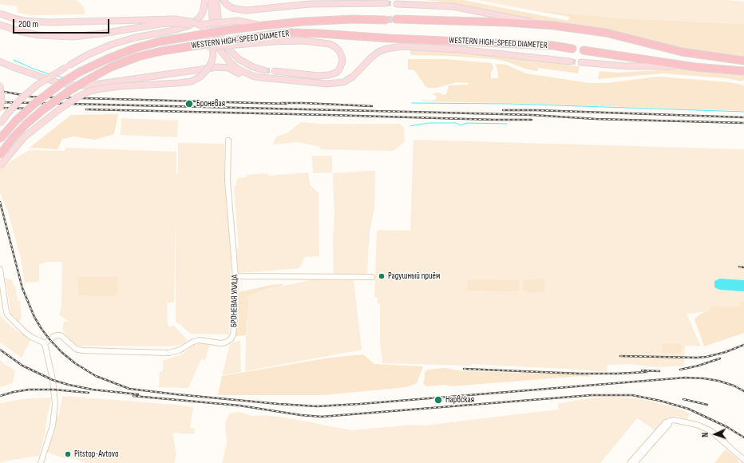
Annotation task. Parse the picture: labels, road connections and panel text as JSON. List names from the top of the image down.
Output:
{
  "streets": {
    "highway": ["WESTERN HIGH-SPEED DIAMETER"],
    "street": ["БРОНЕВАЯ УЛИЦА"]
  },
  "places": [
    "Броневая",
    "Радушный приём",
    "Нарвская",
    "Pitstop-Avtovo"
  ],
  "scale_bar": "200 m",
  "north": "left"
}
